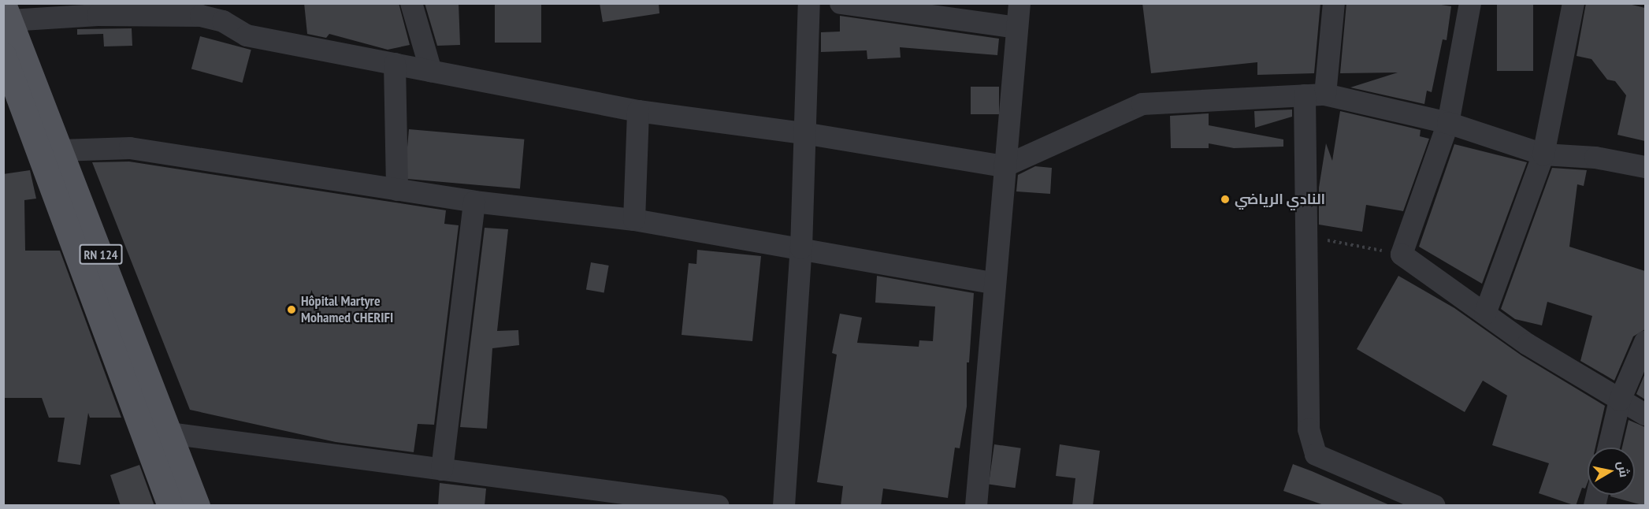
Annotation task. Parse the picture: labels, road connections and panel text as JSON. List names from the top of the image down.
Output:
{
  "streets": {
    "main road": ["RN 124"]
  },
  "places": ["النادي الرياضي", "Hôpital Martyre Mohamed CHERIFI"],
  "north": "right"
}
